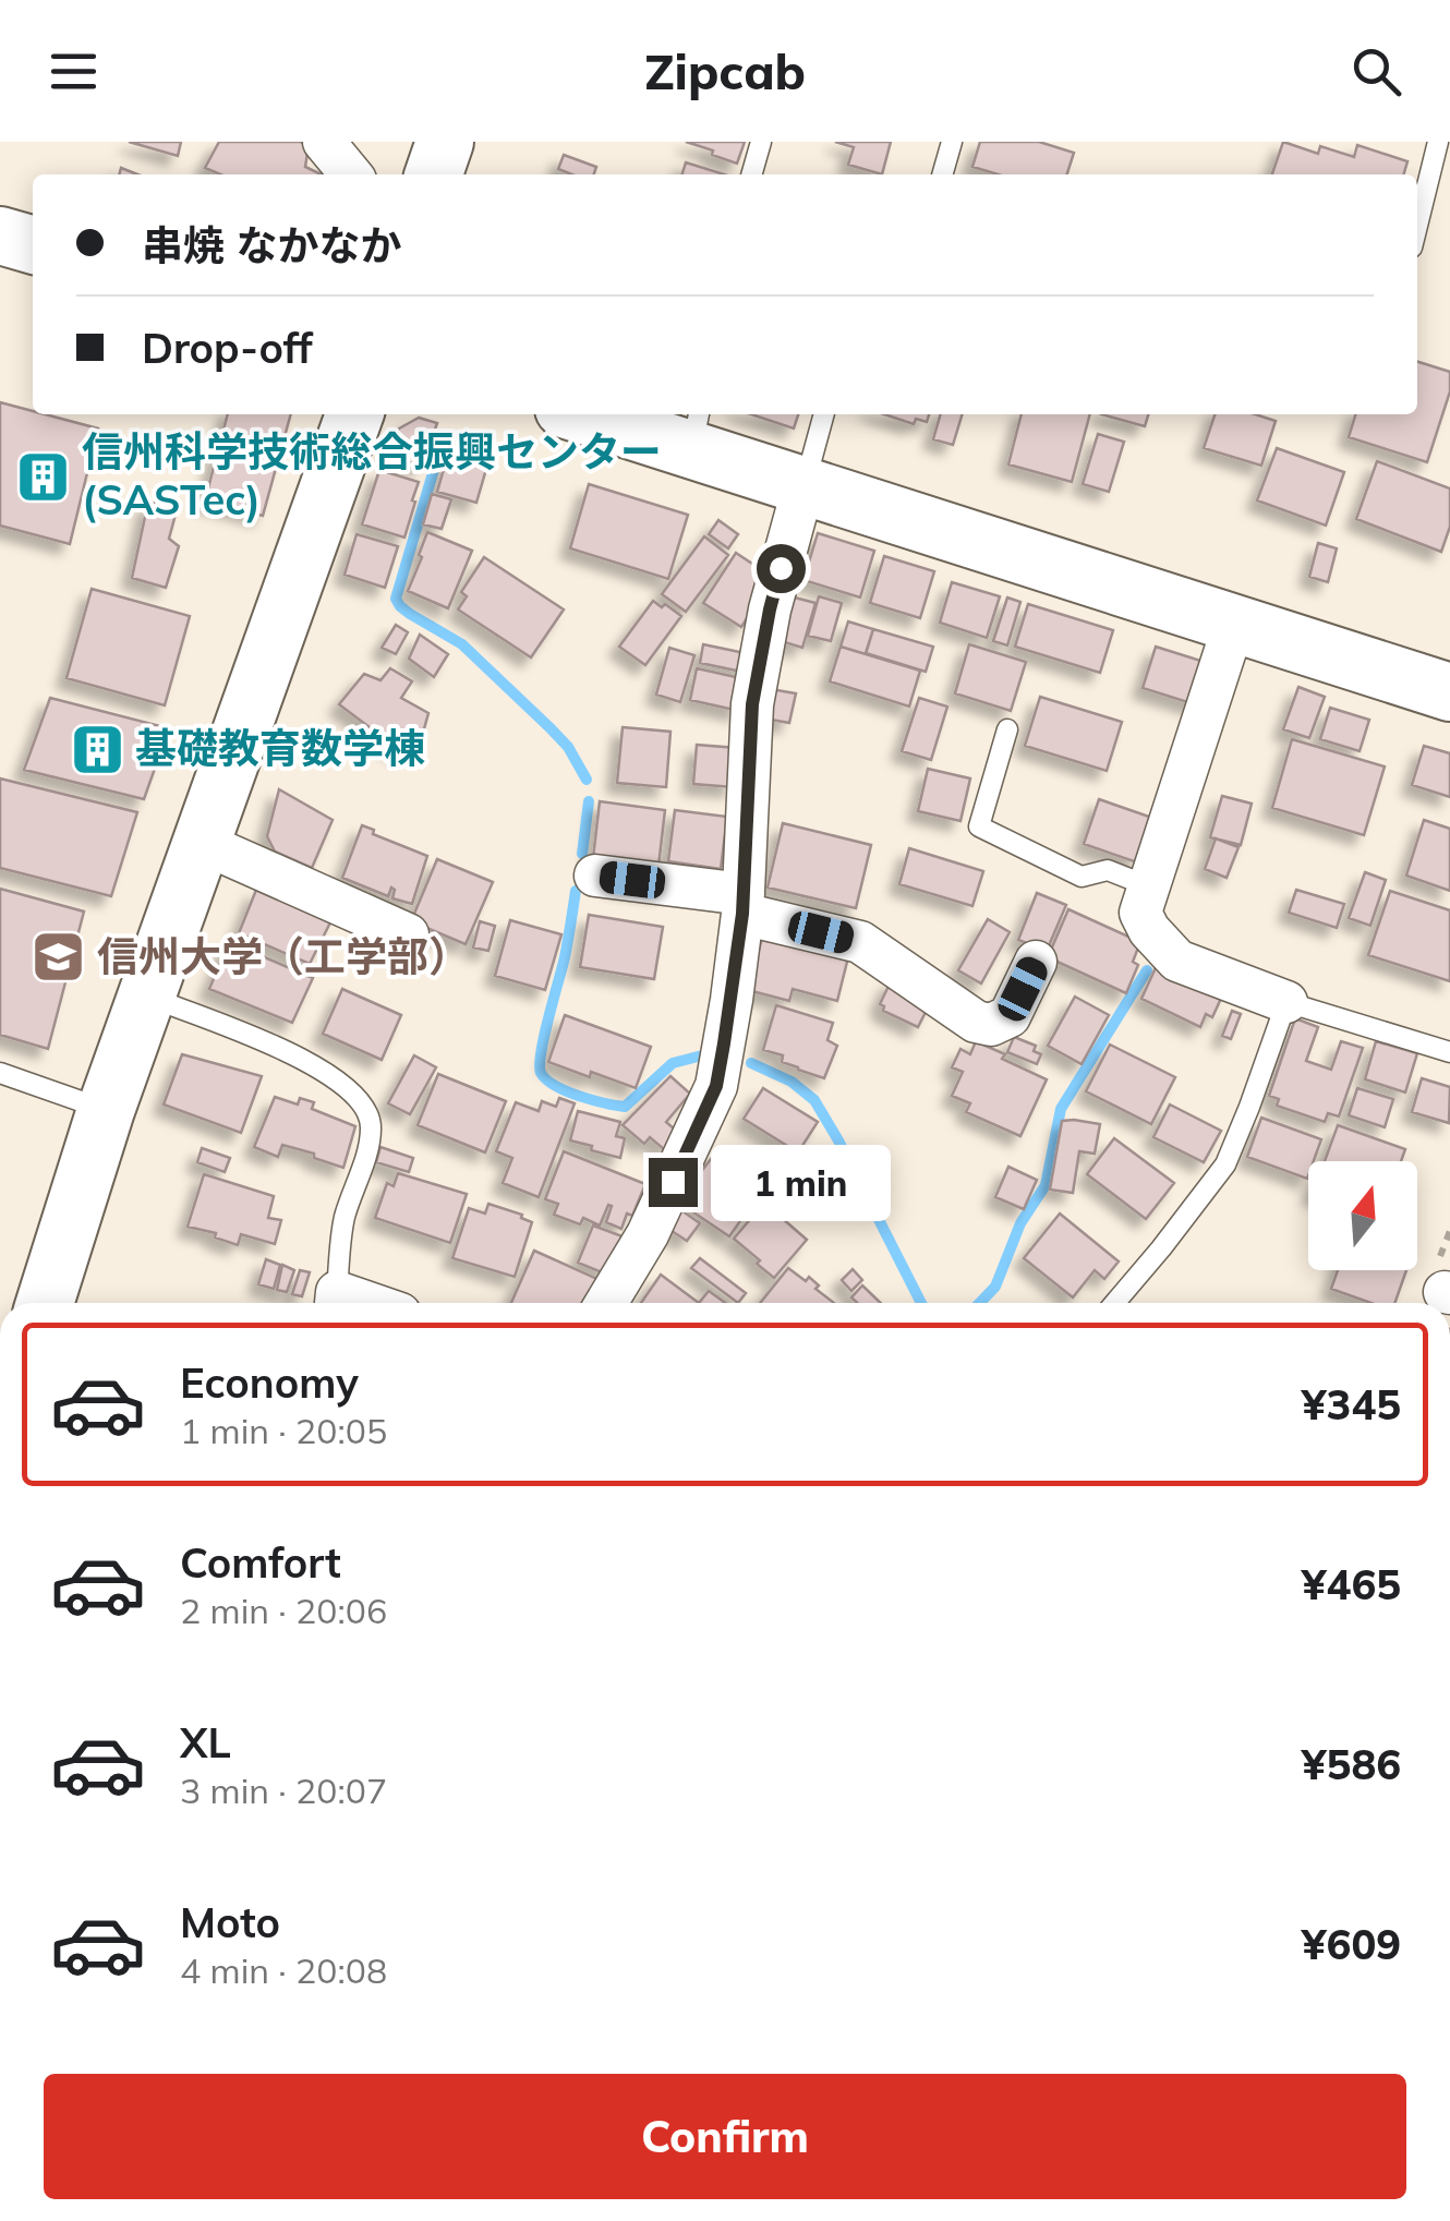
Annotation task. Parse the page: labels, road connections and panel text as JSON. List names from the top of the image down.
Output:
{
  "places": {
    "building": ["信州科学技術総合振興センター (SASTec)", "基礎教育数学棟"],
    "school or university": ["信州大学（工学部）"]
  },
  "north": "top",
  "page": {
    "header": "Zipcab",
    "banner": ["串焼 なかなか", "Drop-off"],
    "bubble": "1 min",
    "list": [
      {
        "name": "Economy",
        "note": "1 min · 20:05",
        "value": "¥345"
      },
      {
        "name": "Comfort",
        "note": "2 min · 20:06",
        "value": "¥465"
      },
      {
        "name": "XL",
        "note": "3 min · 20:07",
        "value": "¥586"
      },
      {
        "name": "Moto",
        "note": "4 min · 20:08",
        "value": "¥609"
      }
    ],
    "buttons": "Confirm"
  }
}
